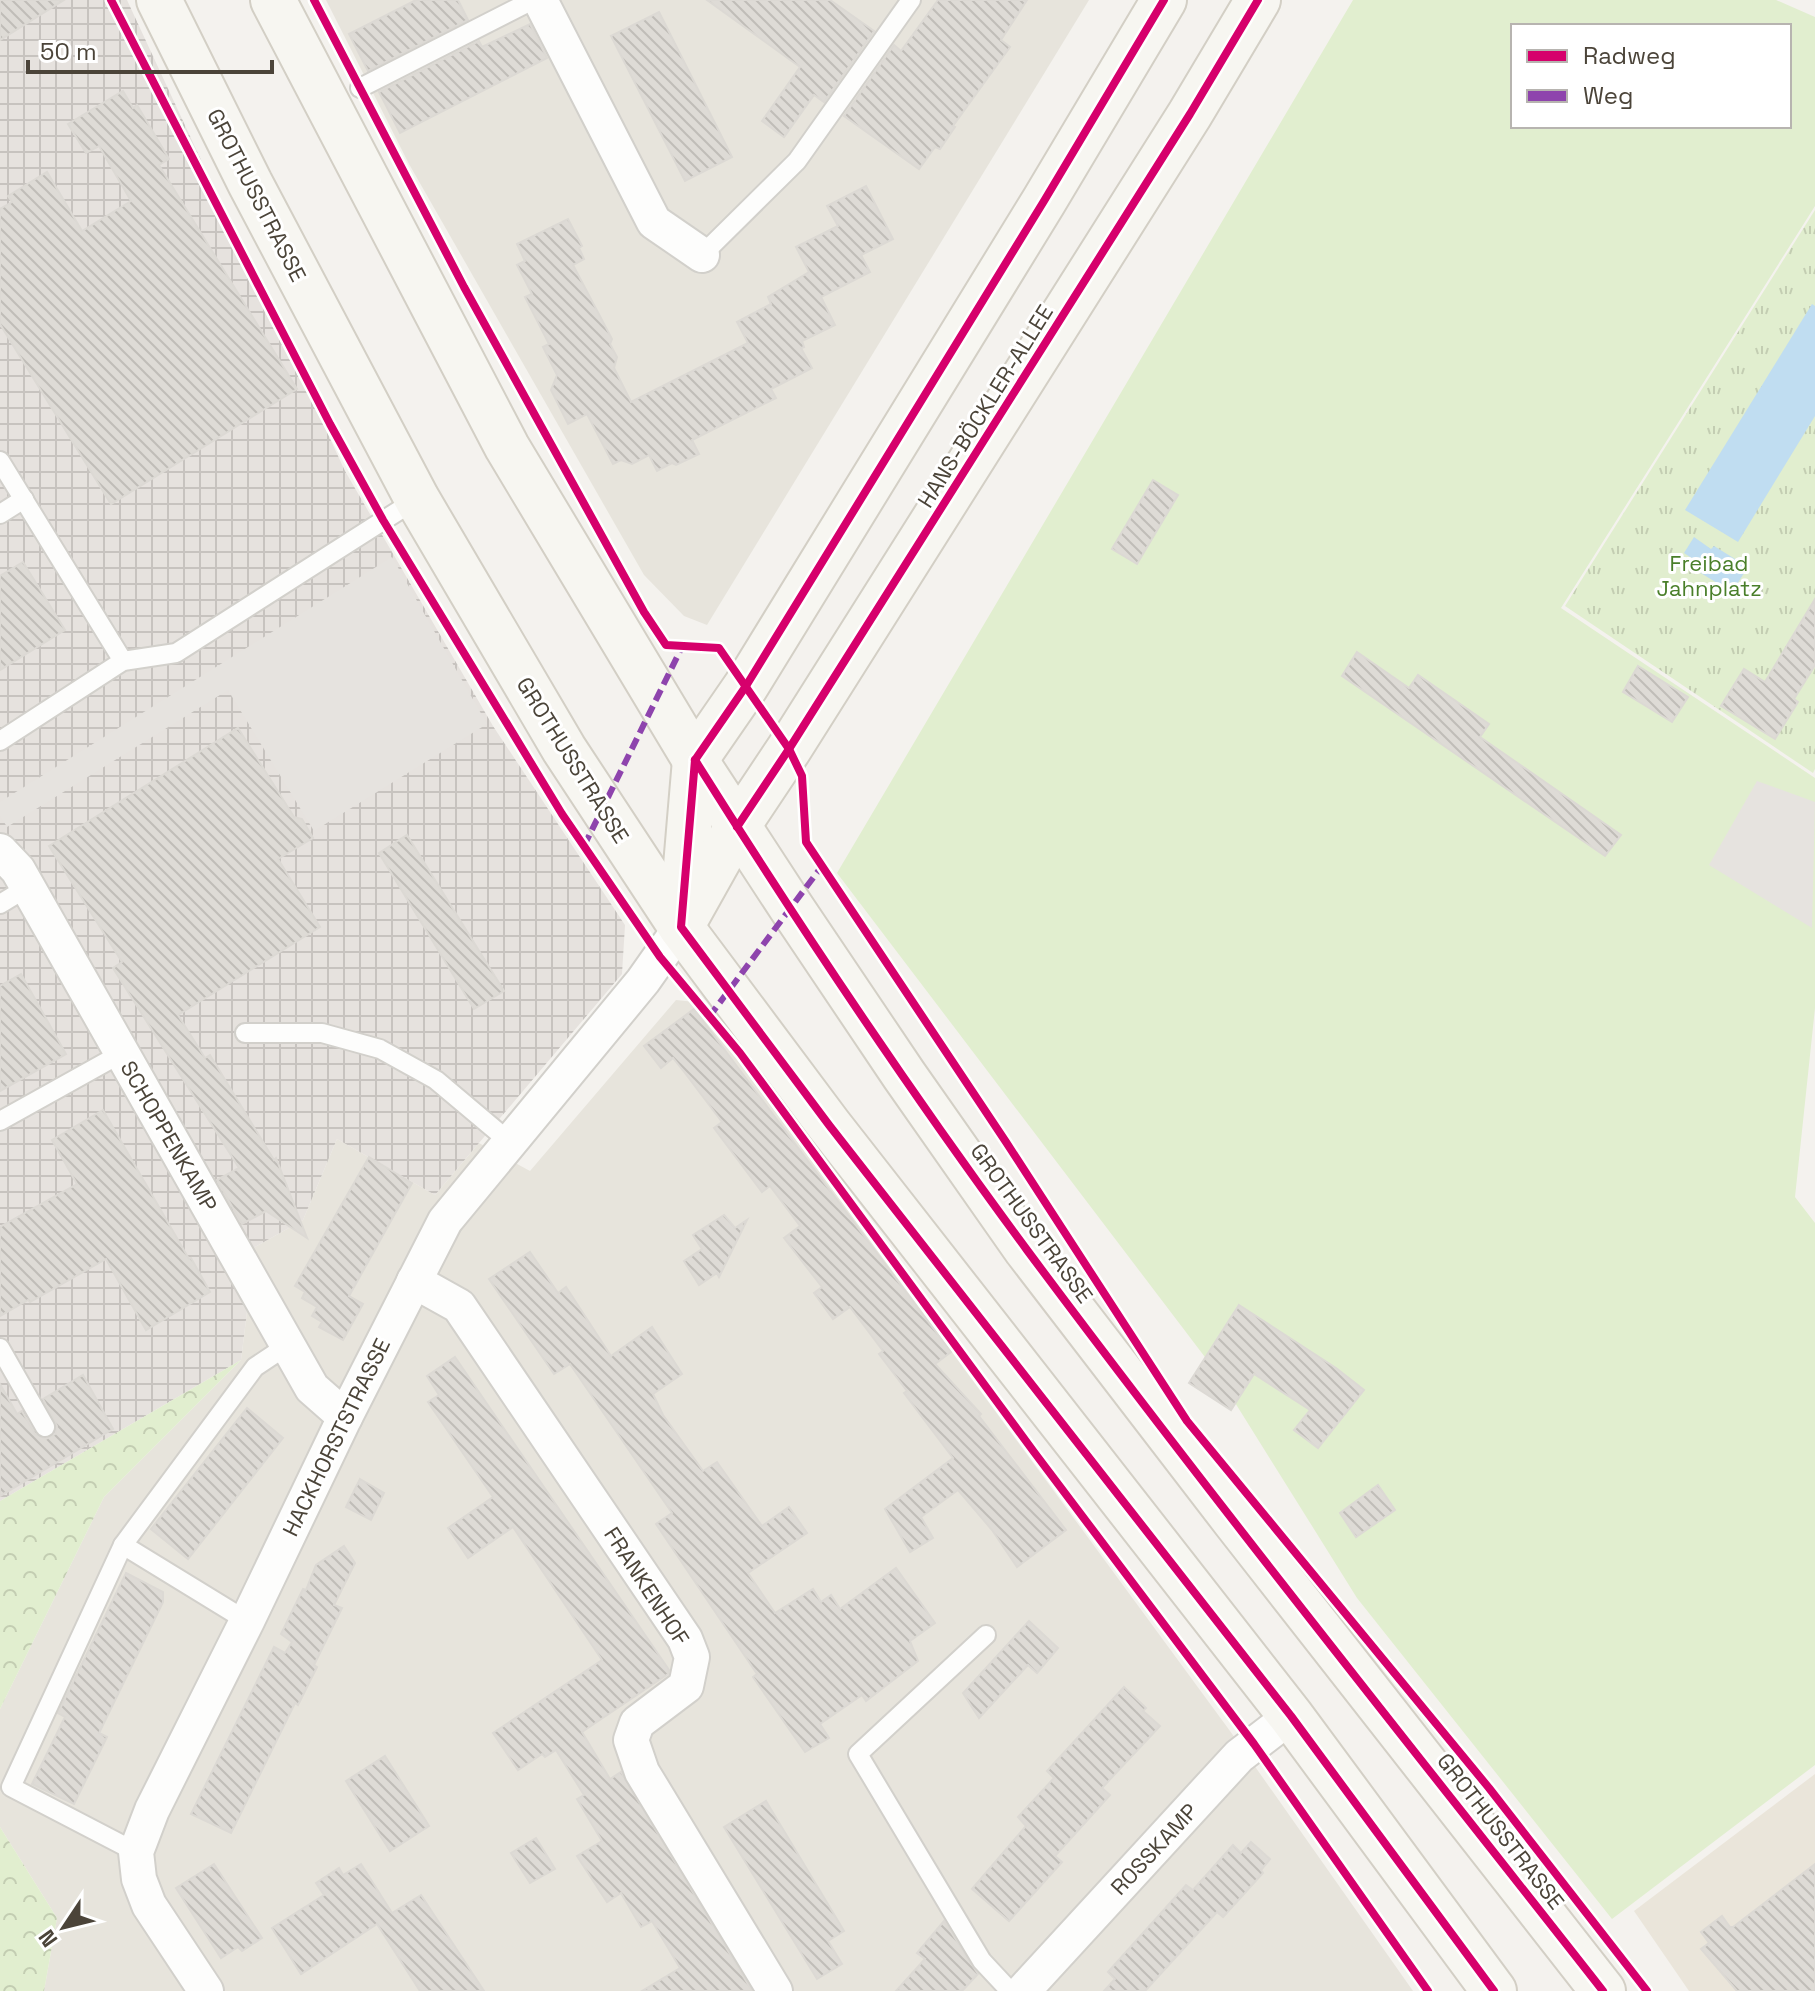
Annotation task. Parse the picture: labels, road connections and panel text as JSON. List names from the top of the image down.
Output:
{
  "streets": {
    "main road": ["GROTHUSSTRASSE", "HANS-BÖCKLER-ALLEE", "HACKHORSTSTRASSE"],
    "street": ["SCHOPPENKAMP", "FRANKENHOF", "ROSSKAMP"]
  },
  "crossings": [
    ["GROTHUSSTRASSE", "HANS-BÖCKLER-ALLEE"],
    ["GROTHUSSTRASSE", "HACKHORSTSTRASSE"],
    ["GROTHUSSTRASSE", "ROSSKAMP"],
    ["HANS-BÖCKLER-ALLEE", "HACKHORSTSTRASSE"],
    ["SCHOPPENKAMP", "HACKHORSTSTRASSE"],
    ["HACKHORSTSTRASSE", "FRANKENHOF"]
  ],
  "parks": ["Freibad Jahnplatz"],
  "legend": ["Radweg", "Weg"],
  "scale_bar": "50 m",
  "north": "bottom left"
}
